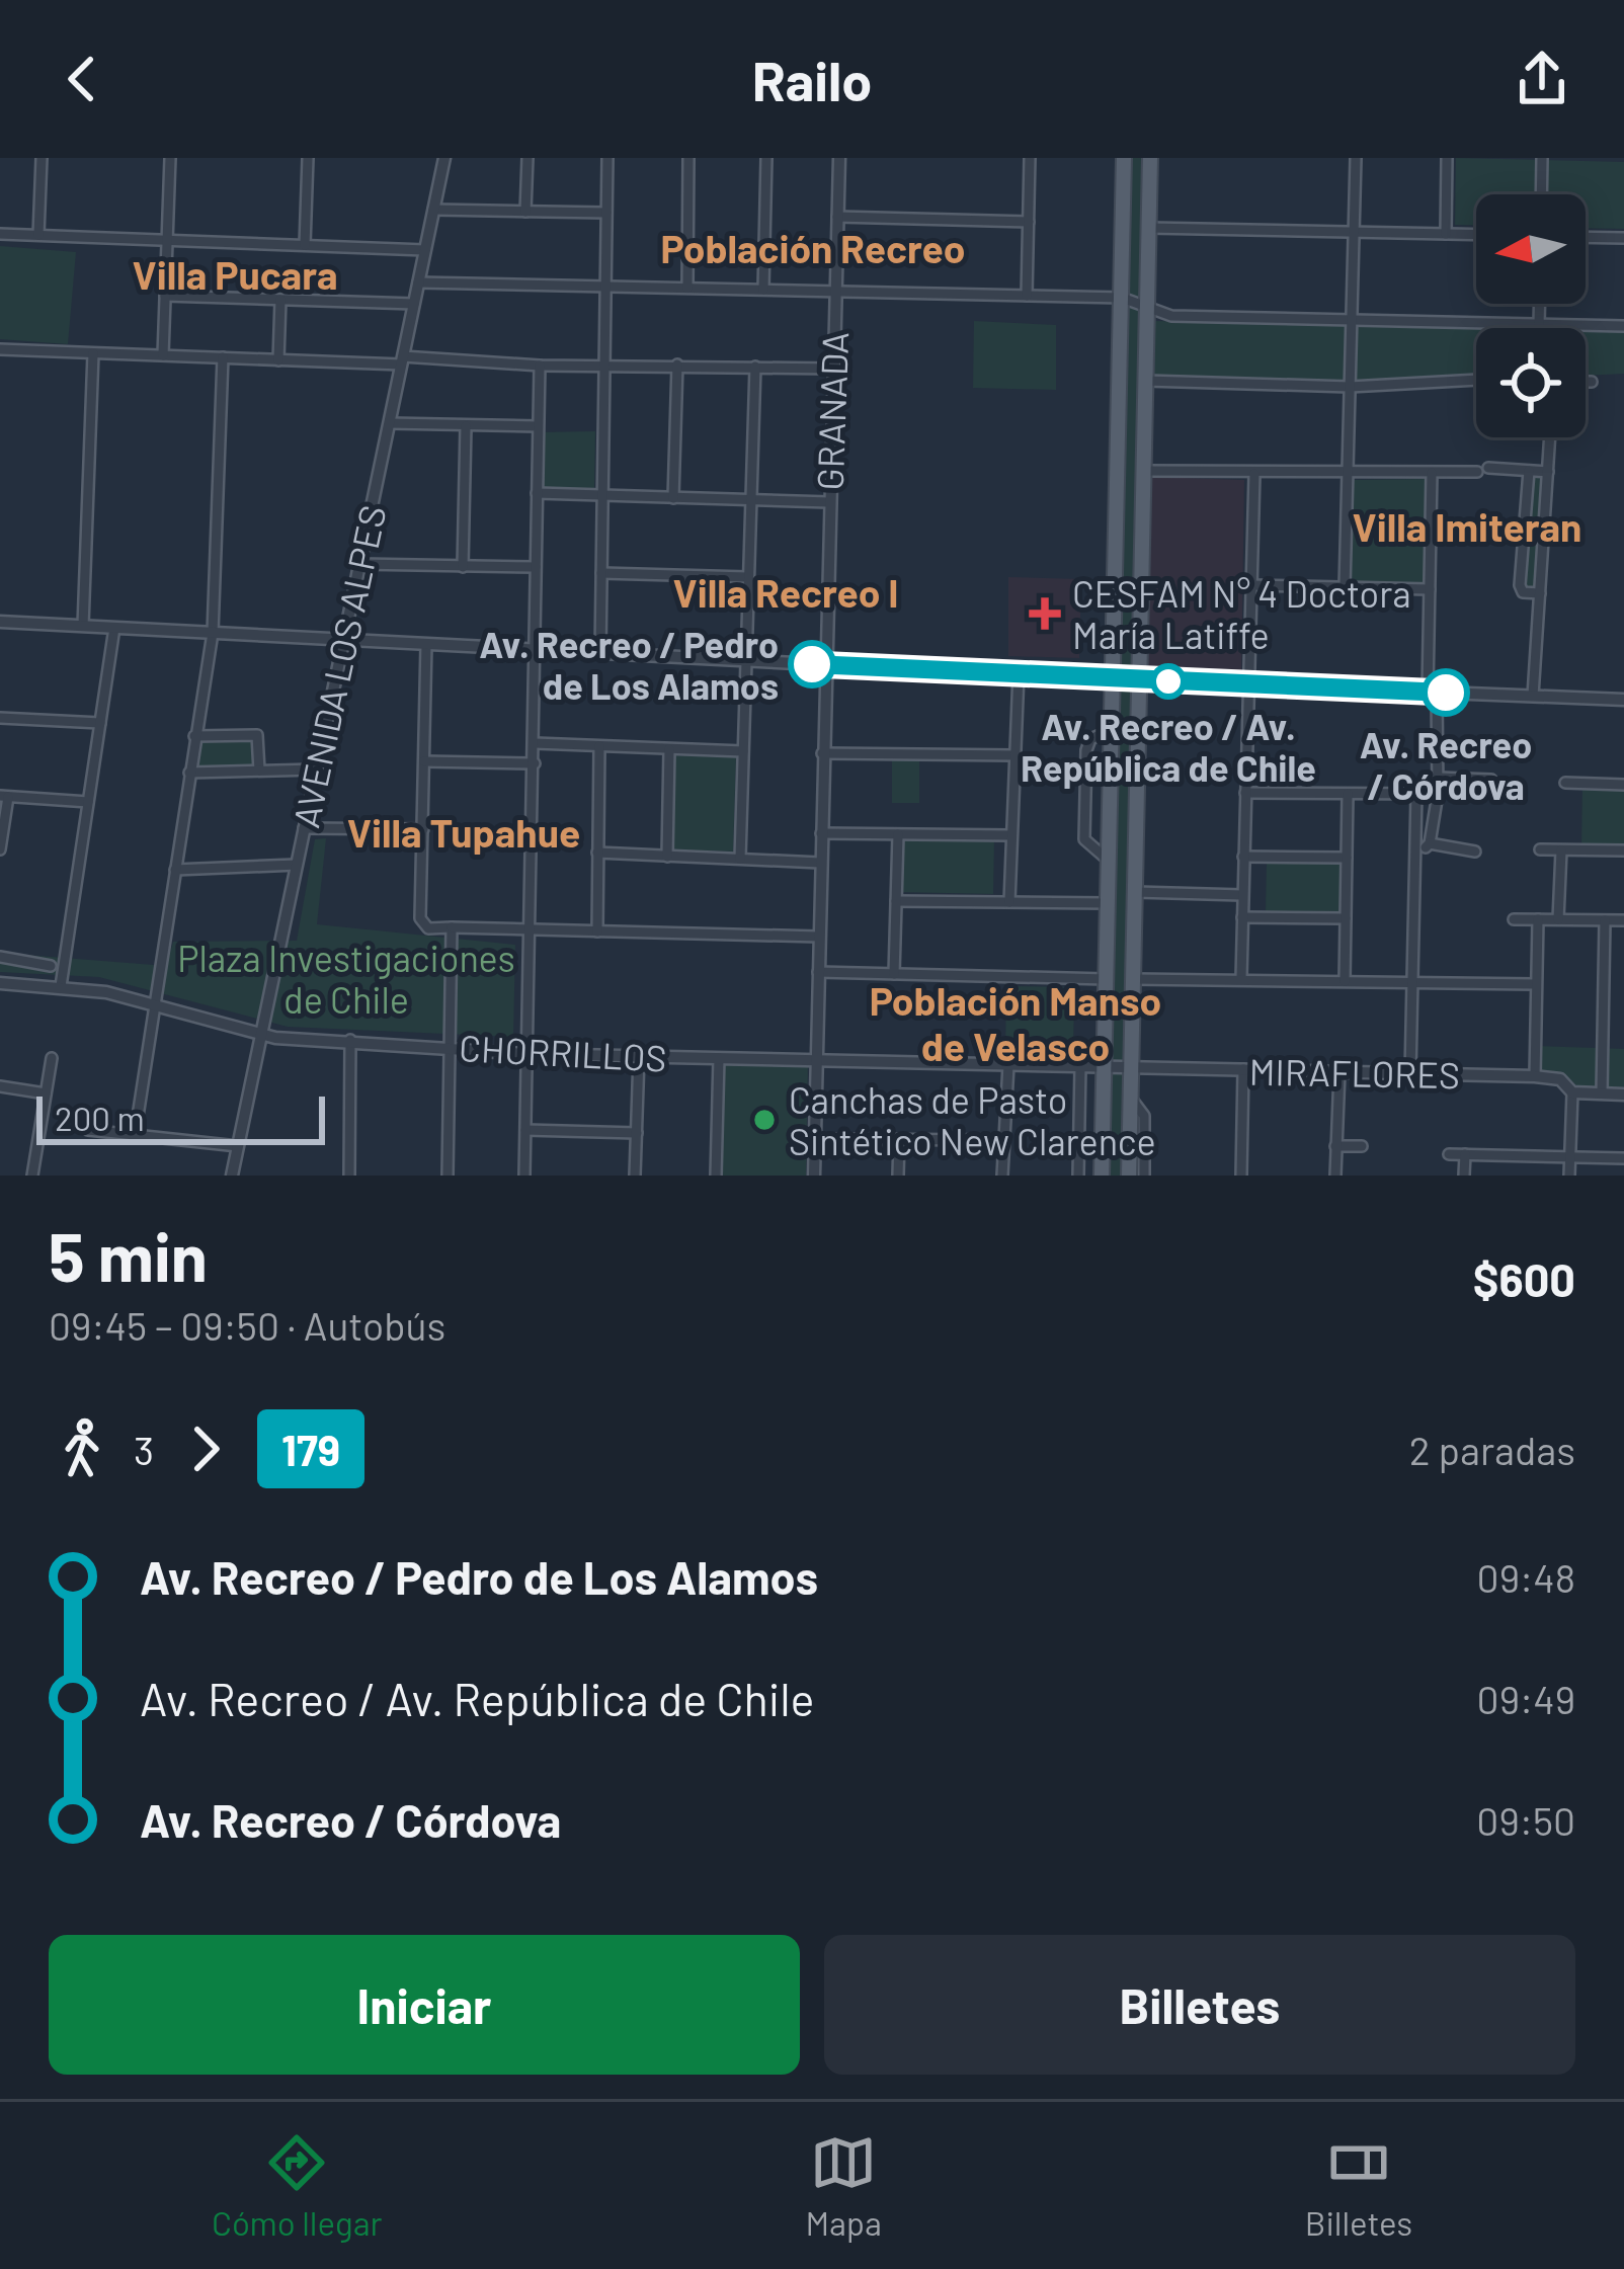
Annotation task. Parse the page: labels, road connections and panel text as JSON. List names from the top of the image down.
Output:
{
  "streets": {
    "street": [
      "GRANADA",
      "AVENIDA LOS ALPES",
      "CHORRILLOS",
      "MIRAFLORES"
    ]
  },
  "crossings": [
    ["GRANADA", "CHORRILLOS"],
    ["AVENIDA LOS ALPES", "CHORRILLOS"],
    ["CHORRILLOS", "MIRAFLORES"]
  ],
  "districts": [
    "Población Recreo",
    "Villa Pucara",
    "Villa Imiteran",
    "Villa Recreo I",
    "Villa Tupahue",
    "Población Manso de Velasco"
  ],
  "parks": ["Plaza Investigaciones de Chile"],
  "places": {
    "health": ["CESFAM N° 4 Doctora María Latiffe"],
    "other": [
      "Av. Recreo / Pedro de Los Alamos",
      "Av. Recreo / Av. República de Chile",
      "Av. Recreo / Córdova",
      "Canchas de Pasto Sintético New Clarence"
    ]
  },
  "lines": ["bus line 179"],
  "scale_bar": "200 m",
  "north": "left",
  "page": {
    "header": "Railo",
    "scale": "200 m",
    "heading": ["5 min", "09:45 – 09:50 · Autobús", "$600"],
    "legs": ["3", "179", "2 paradas"],
    "list": [
      {
        "name": "Av. Recreo / Pedro de Los Alamos",
        "value": "09:48"
      },
      {
        "name": "Av. Recreo / Av. República de Chile",
        "value": "09:49"
      },
      {
        "name": "Av. Recreo / Córdova",
        "value": "09:50"
      }
    ],
    "buttons": ["Iniciar", "Billetes"],
    "tabs": ["Cómo llegar", "Mapa", "Billetes"]
  }
}
